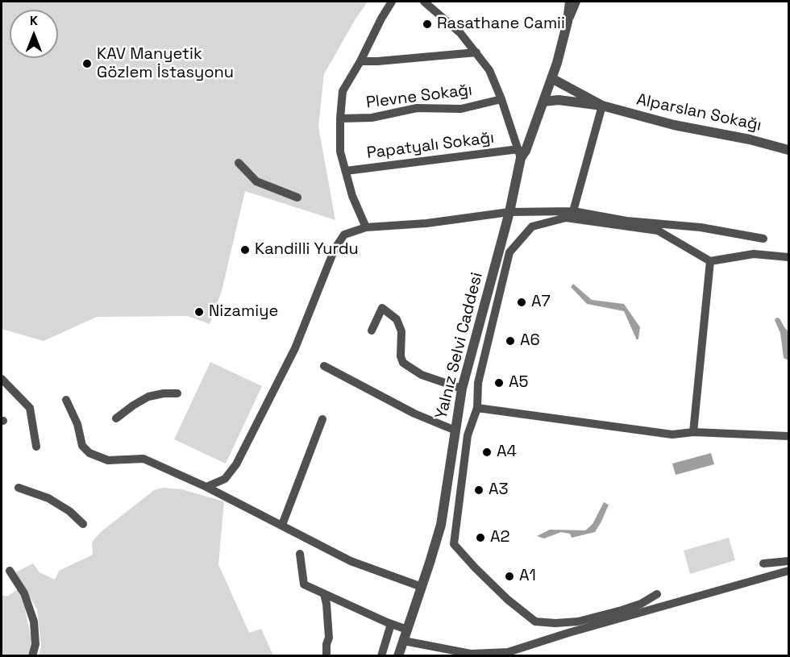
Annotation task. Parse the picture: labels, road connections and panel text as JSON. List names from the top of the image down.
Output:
{
  "streets": {
    "street": [
      "Plevne Sokağı",
      "Alparslan Sokağı",
      "Papatyalı Sokağı",
      "Yalnız Selvi Caddesi"
    ]
  },
  "crossings": [
    ["Alparslan Sokağı", "Yalnız Selvi Caddesi"],
    ["Papatyalı Sokağı", "Yalnız Selvi Caddesi"]
  ],
  "places": [
    "Rasathane Camii",
    "KAV Manyetik Gözlem İstasyonu",
    "Kandilli Yurdu",
    "A7",
    "Nizamiye",
    "A6",
    "A5",
    "A4",
    "A3",
    "A2",
    "A1"
  ],
  "north": "top"
}
